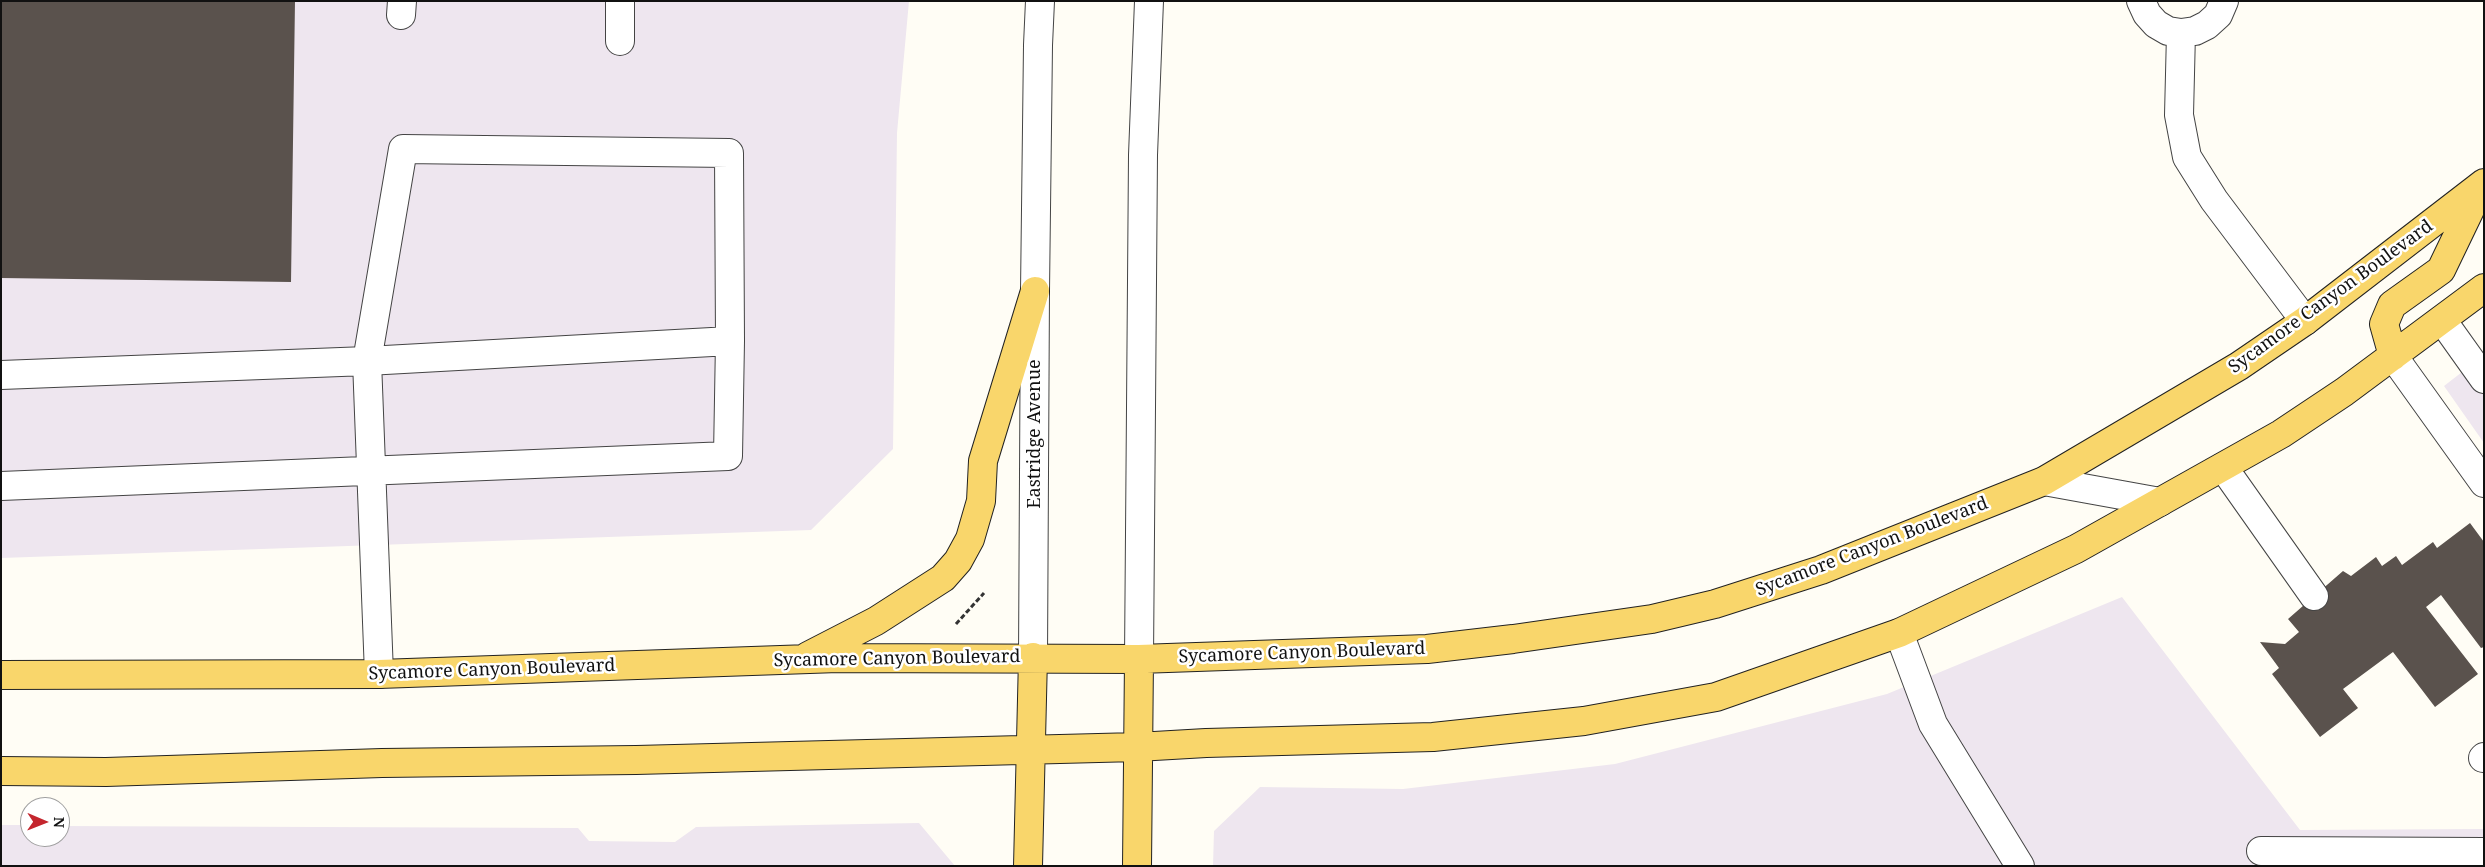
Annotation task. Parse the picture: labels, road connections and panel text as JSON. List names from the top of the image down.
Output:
{
  "streets": {
    "main road": ["Sycamore Canyon Boulevard", "Eastridge Avenue"]
  },
  "crossings": [
    ["Sycamore Canyon Boulevard", "Eastridge Avenue"]
  ],
  "north": "right"
}
